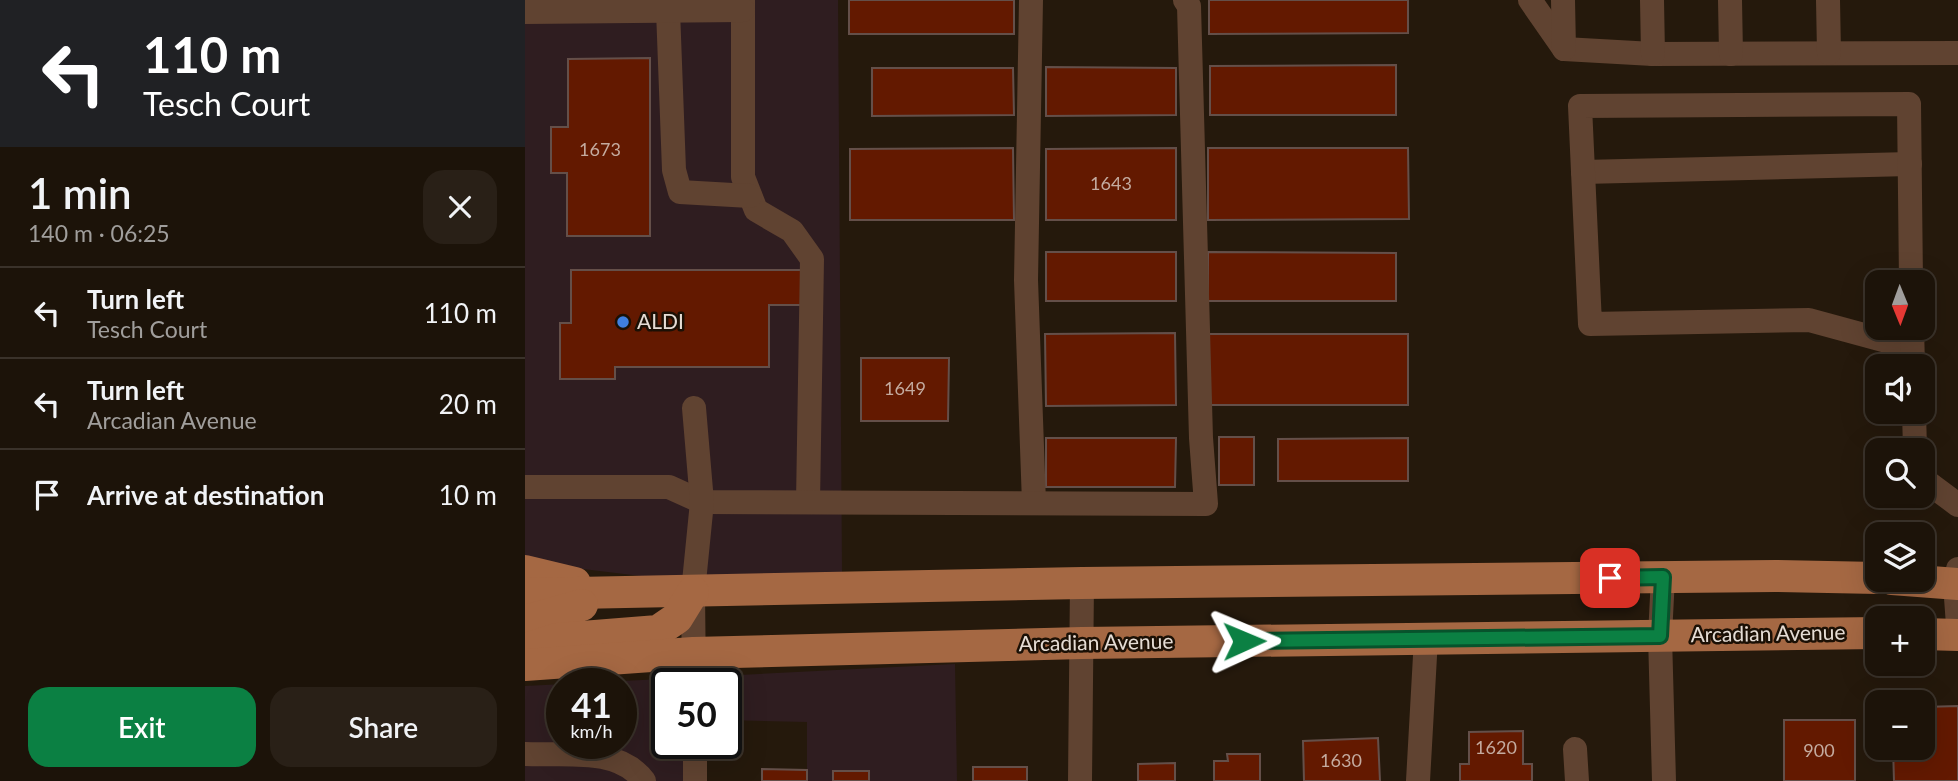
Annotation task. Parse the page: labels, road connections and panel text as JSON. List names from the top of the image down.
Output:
{
  "streets": {
    "main road": ["Arcadian Avenue"]
  },
  "places": ["ALDI"],
  "house_numbers": [
    "1673",
    "1643",
    "1649",
    "1620",
    "900",
    "1630"
  ],
  "north": "bottom",
  "page": {
    "turn": ["110 m", "Tesch Court"],
    "heading": ["1 min", "140 m · 06:25"],
    "list": [
      {
        "name": "Turn left",
        "note": "Tesch Court",
        "value": "110 m"
      },
      {
        "name": "Turn left",
        "note": "Arcadian Avenue",
        "value": "20 m"
      },
      {
        "name": "Arrive at destination",
        "value": "10 m"
      }
    ],
    "map_buttons": ["+", "−"],
    "speed": "41 km/h",
    "limit": "50",
    "buttons": ["Exit", "Share"]
  }
}
